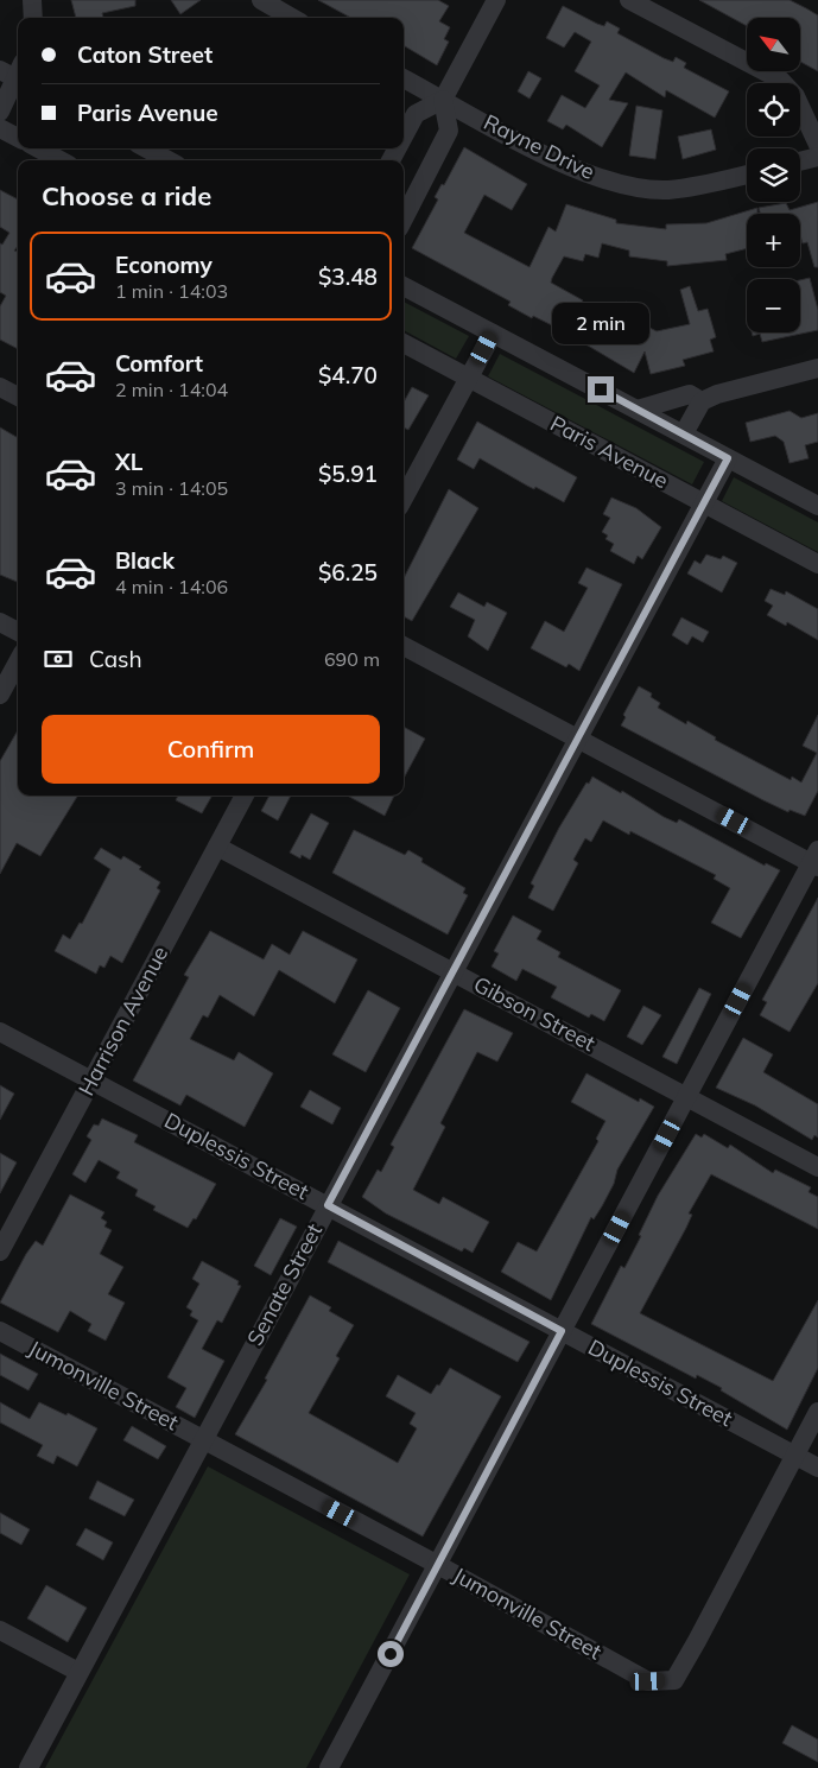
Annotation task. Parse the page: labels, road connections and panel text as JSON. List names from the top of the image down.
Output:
{
  "streets": {
    "street": [
      "Rayne Drive",
      "Paris Avenue",
      "Gibson Street",
      "Harrison Avenue",
      "Duplessis Street",
      "Senate Street",
      "Jumonville Street"
    ]
  },
  "crossings": [
    ["Paris Avenue", "Senate Street"],
    ["Gibson Street", "Harrison Avenue"],
    ["Gibson Street", "Senate Street"],
    ["Harrison Avenue", "Duplessis Street"],
    ["Duplessis Street", "Senate Street"],
    ["Duplessis Street", "Jumonville Street"],
    ["Senate Street", "Jumonville Street"]
  ],
  "north": "top left",
  "page": {
    "map_buttons": ["+", "−"],
    "banner": ["Caton Street", "Paris Avenue"],
    "heading": "Choose a ride",
    "list": [
      {
        "name": "Economy",
        "note": "1 min · 14:03",
        "value": "$3.48"
      },
      {
        "name": "Comfort",
        "note": "2 min · 14:04",
        "value": "$4.70"
      },
      {
        "name": "XL",
        "note": "3 min · 14:05",
        "value": "$5.91"
      },
      {
        "name": "Black",
        "note": "4 min · 14:06",
        "value": "$6.25"
      }
    ],
    "bubble": "2 min",
    "pay": ["Cash", "690 m"],
    "buttons": "Confirm"
  }
}
